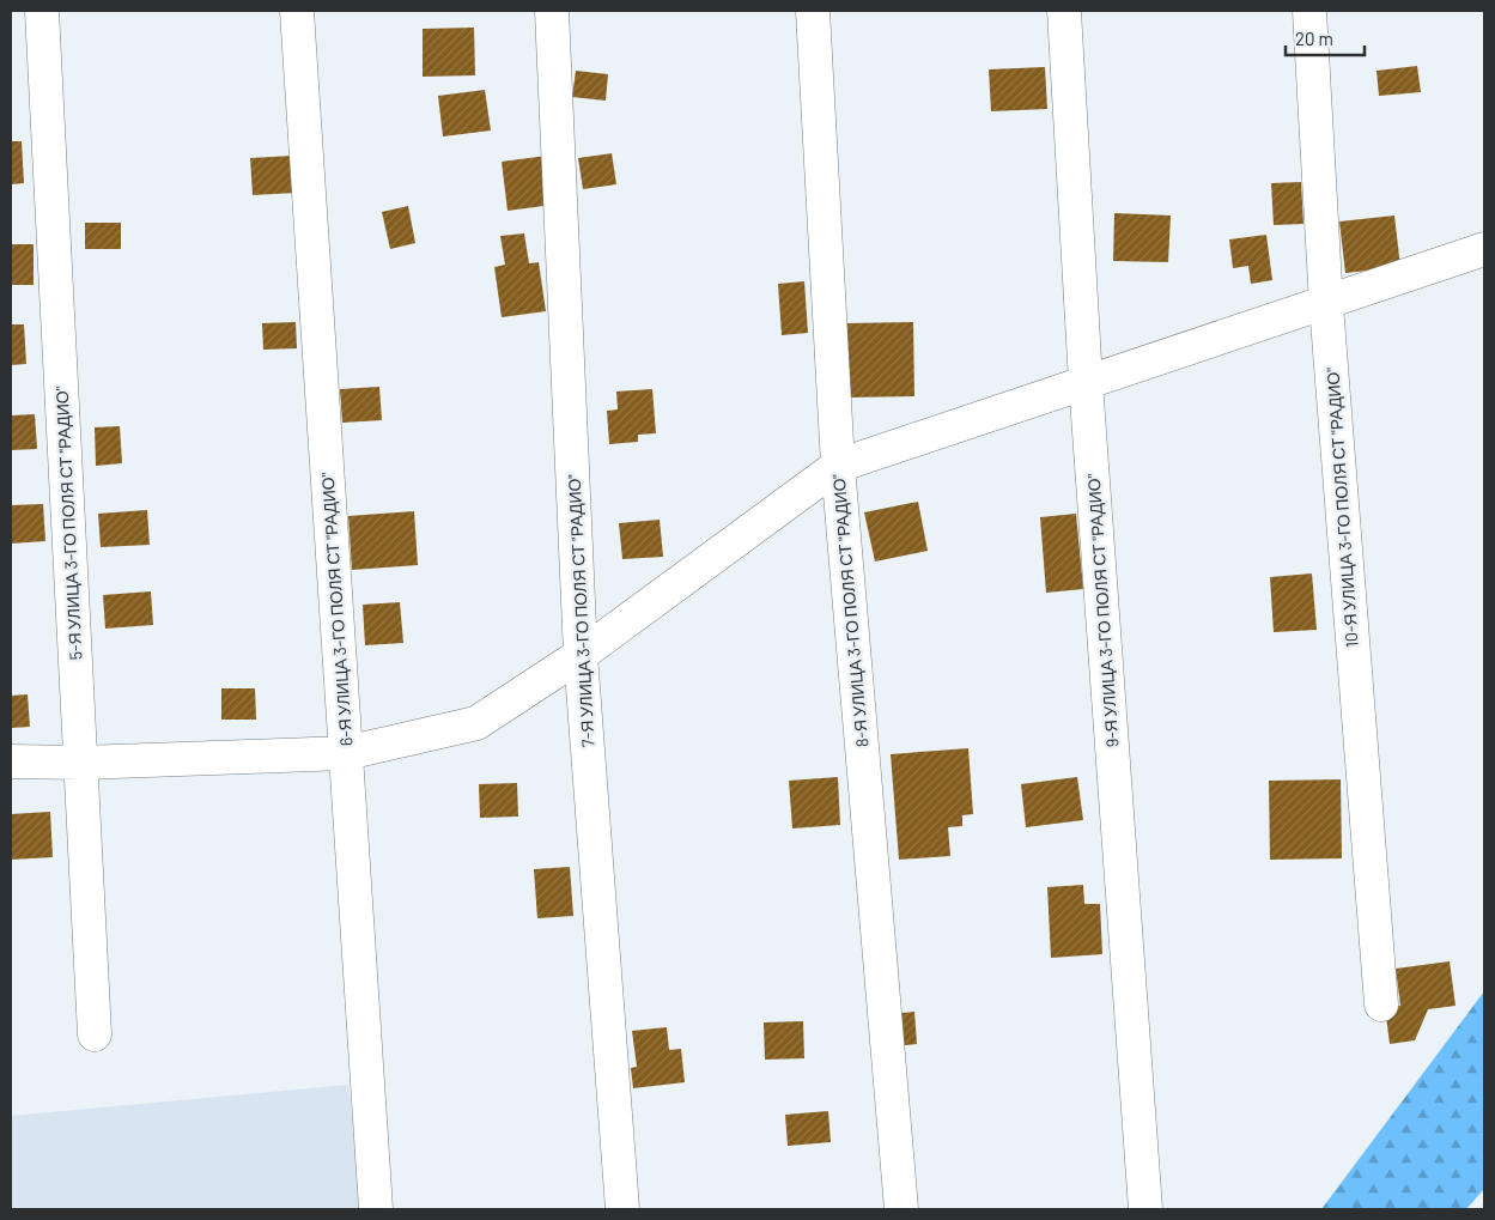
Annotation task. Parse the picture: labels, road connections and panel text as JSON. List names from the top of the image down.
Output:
{
  "streets": {
    "street": [
      "10-Я УЛИЦА 3-ГО ПОЛЯ СТ \"РАДИО\"",
      "5-Я УЛИЦА 3-ГО ПОЛЯ СТ \"РАДИО\"",
      "6-Я УЛИЦА 3-ГО ПОЛЯ СТ \"РАДИО\"",
      "7-Я УЛИЦА 3-ГО ПОЛЯ СТ \"РАДИО\"",
      "8-Я УЛИЦА 3-ГО ПОЛЯ СТ \"РАДИО\"",
      "9-Я УЛИЦА 3-ГО ПОЛЯ СТ \"РАДИО\""
    ]
  },
  "scale_bar": "20 m"
}
